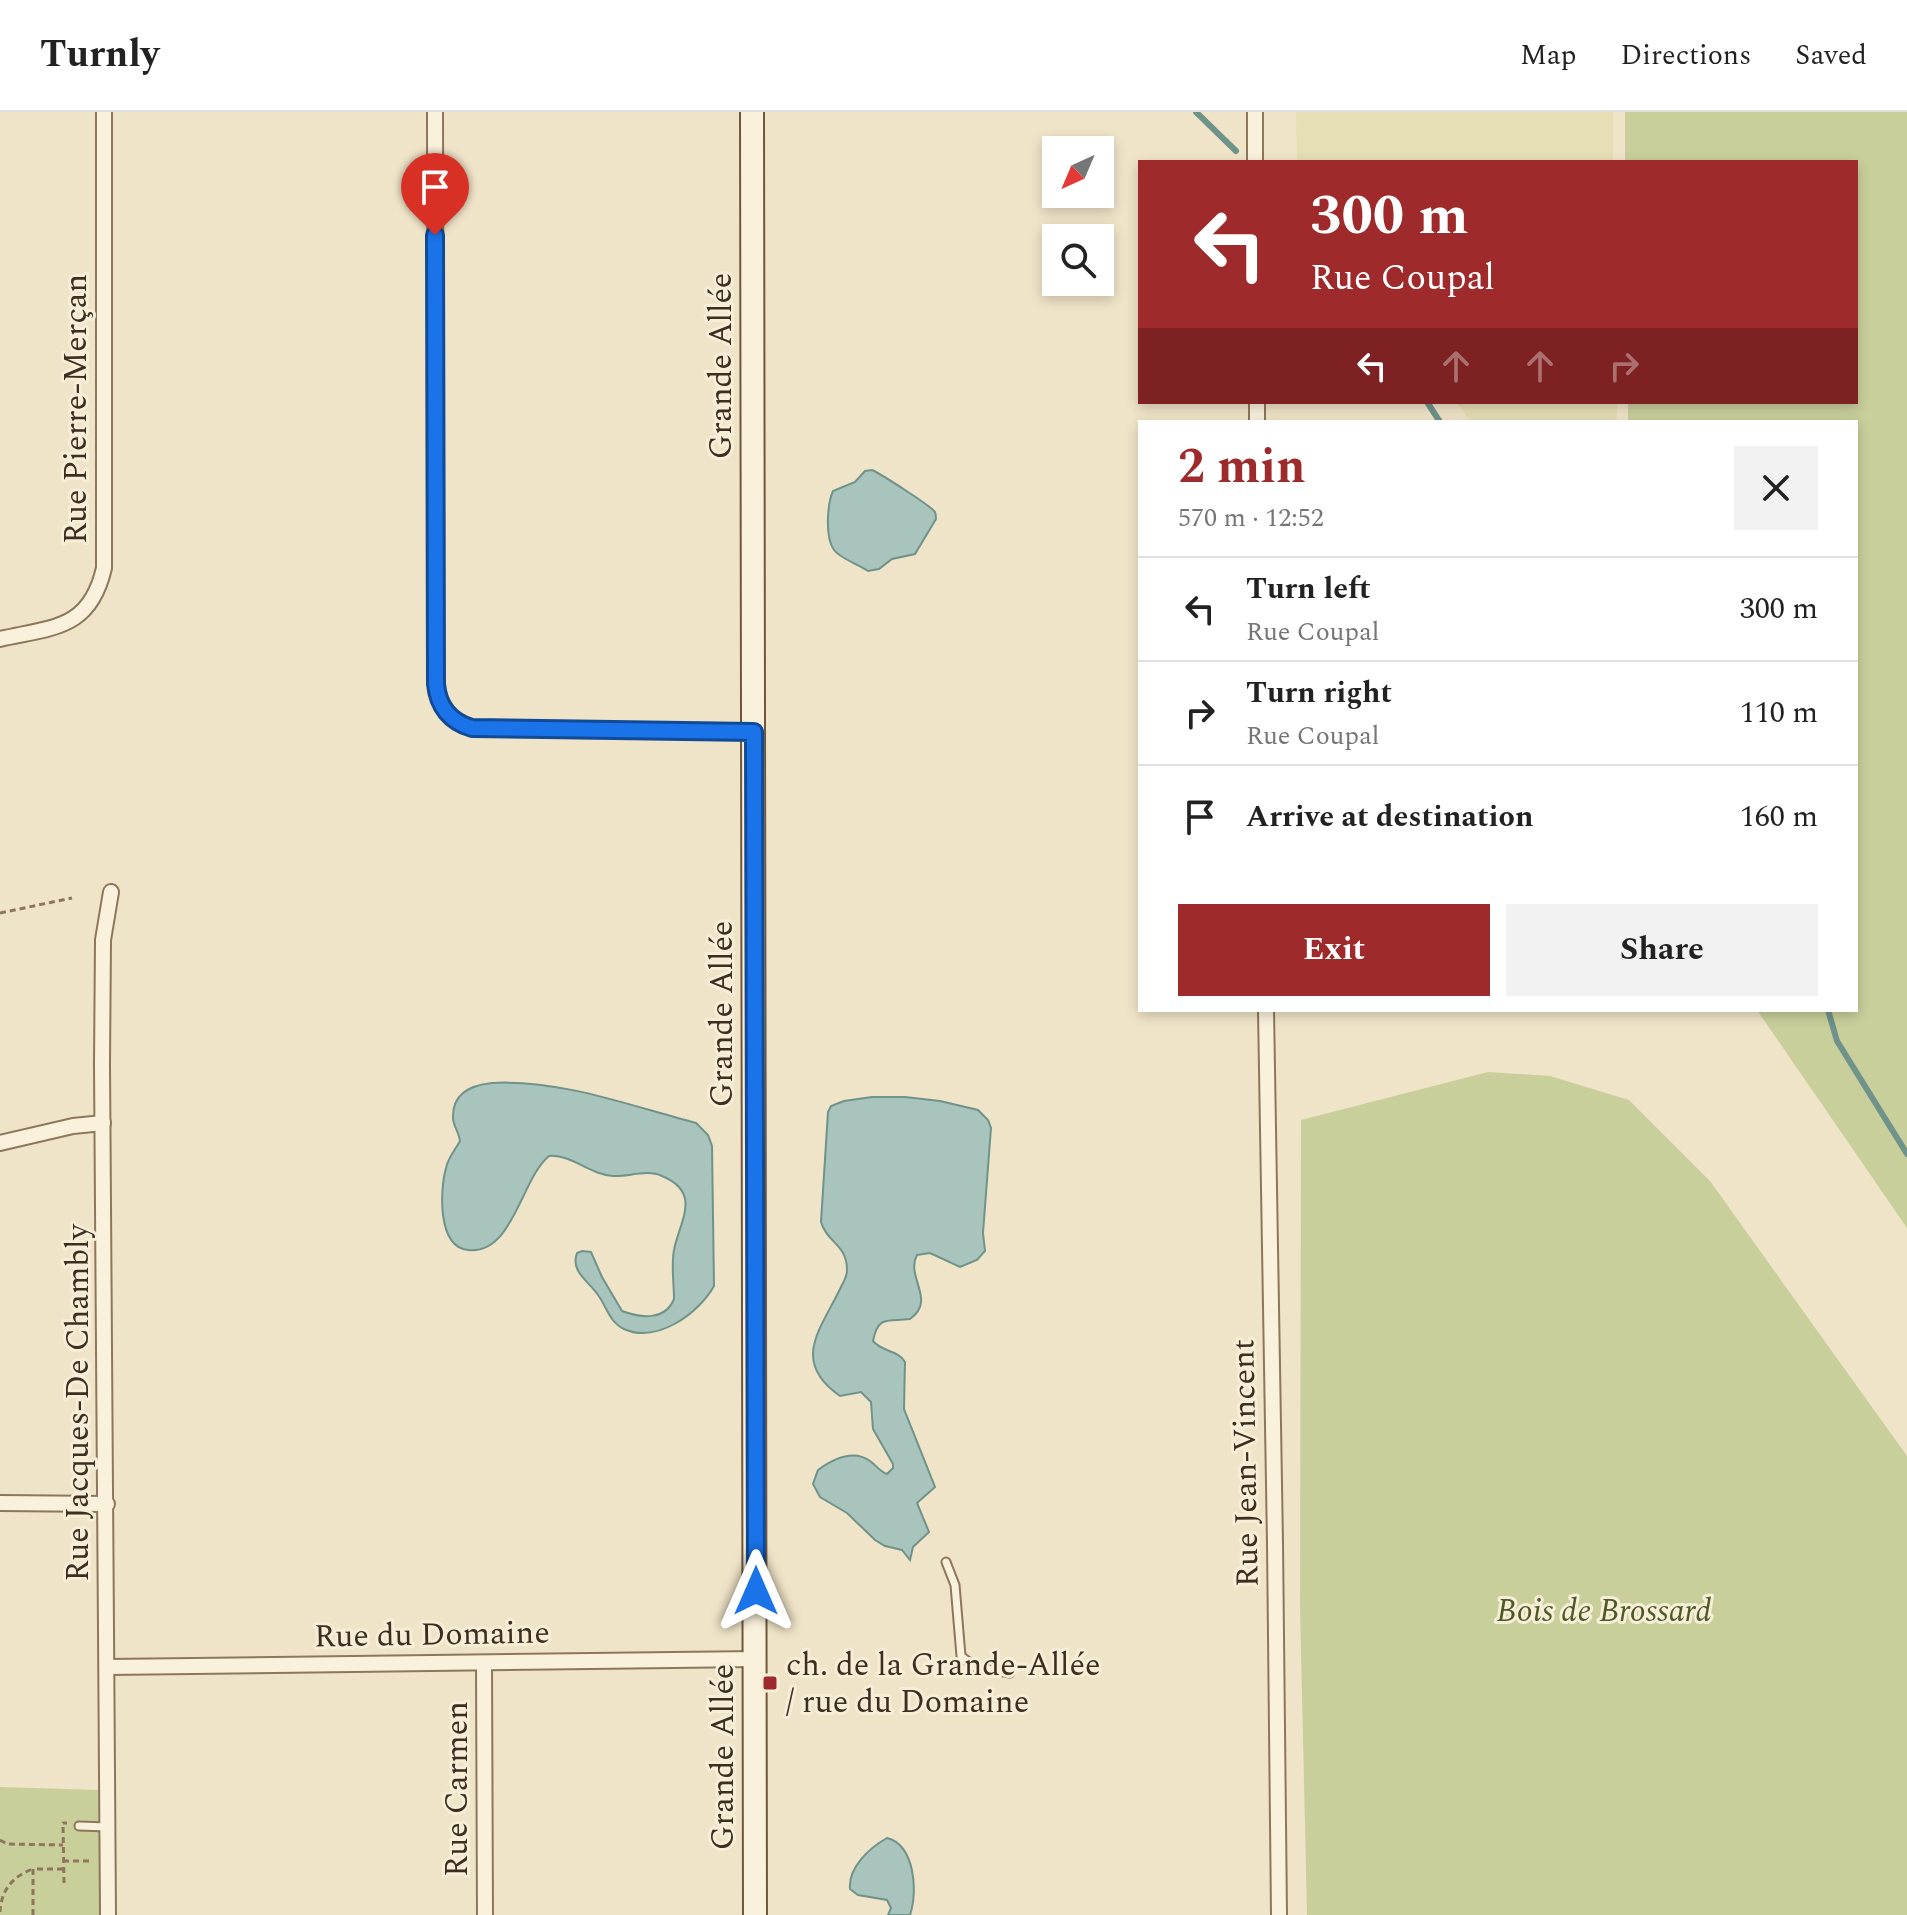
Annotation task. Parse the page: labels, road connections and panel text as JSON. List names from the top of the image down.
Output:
{
  "streets": {
    "street": [
      "Grande Allée",
      "Rue Pierre-Merçan",
      "Rue Jacques-De Chambly",
      "Rue Jean-Vincent",
      "Rue du Domaine",
      "Rue Carmen"
    ]
  },
  "crossings": [
    ["Grande Allée", "Rue du Domaine"],
    ["Rue Jacques-De Chambly", "Rue du Domaine"],
    ["Rue du Domaine", "Rue Carmen"]
  ],
  "parks": ["Bois de Brossard"],
  "places": {
    "transit": ["ch. de la Grande-Allée / rue du Domaine"]
  },
  "north": "bottom left",
  "page": {
    "header": "Turnly",
    "nav": ["Map", "Directions", "Saved"],
    "turn": ["300 m", "Rue Coupal"],
    "heading": ["2 min", "570 m · 12:52"],
    "list": [
      {
        "name": "Turn left",
        "note": "Rue Coupal",
        "value": "300 m"
      },
      {
        "name": "Turn right",
        "note": "Rue Coupal",
        "value": "110 m"
      },
      {
        "name": "Arrive at destination",
        "value": "160 m"
      }
    ],
    "buttons": ["Exit", "Share"]
  }
}
